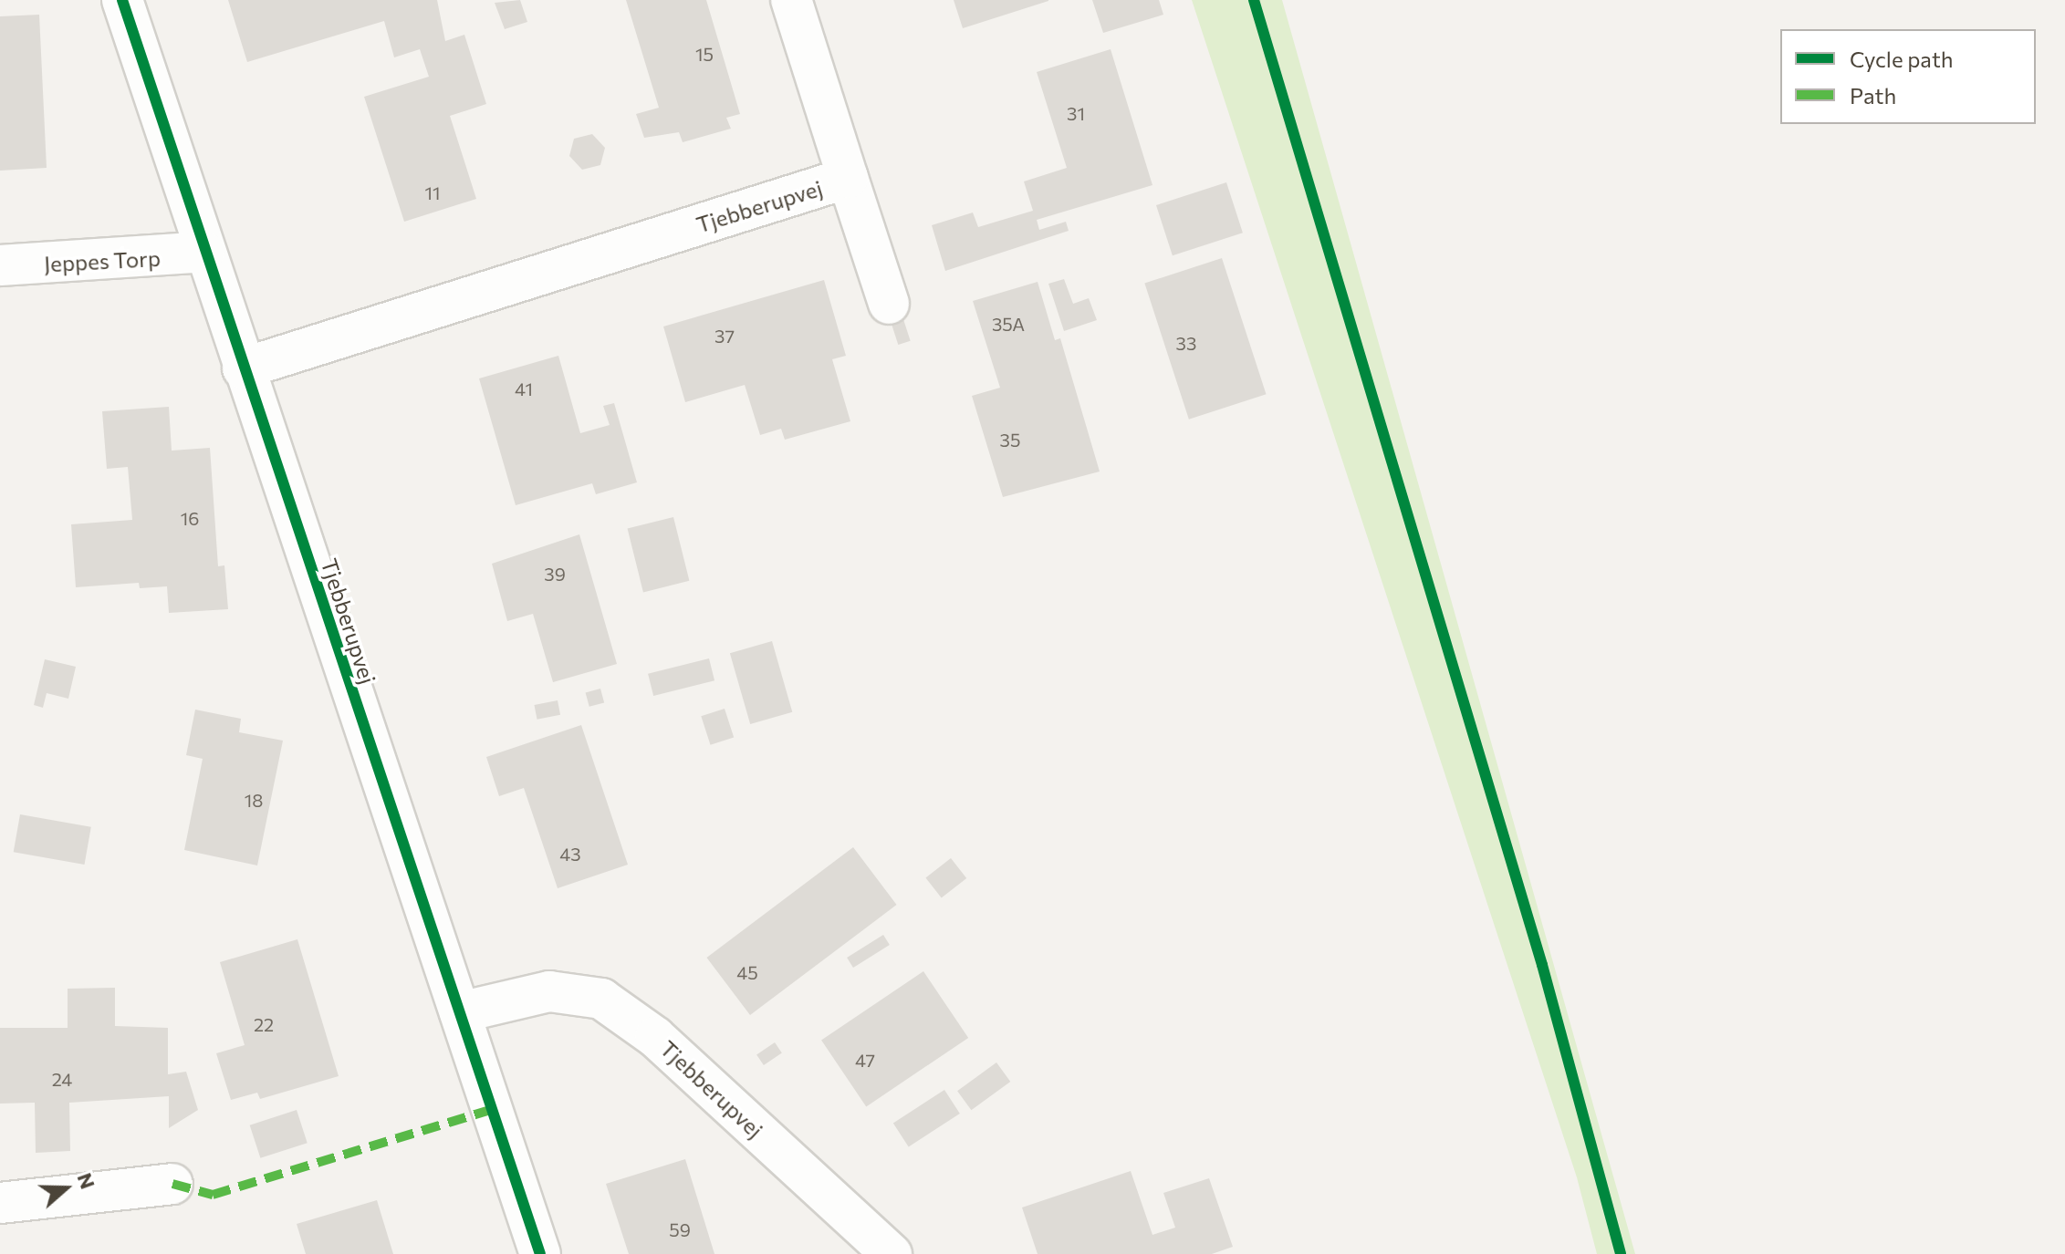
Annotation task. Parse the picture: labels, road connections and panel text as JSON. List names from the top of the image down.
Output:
{
  "streets": {
    "street": ["Tjebberupvej", "Jeppes Torp"]
  },
  "crossings": [
    ["Tjebberupvej", "Jeppes Torp"]
  ],
  "house_numbers": [
    "15",
    "31",
    "11",
    "35A",
    "37",
    "33",
    "41",
    "35",
    "16",
    "39",
    "18",
    "43",
    "45",
    "22",
    "47",
    "24",
    "59"
  ],
  "legend": ["Cycle path", "Path"],
  "north": "right"
}
